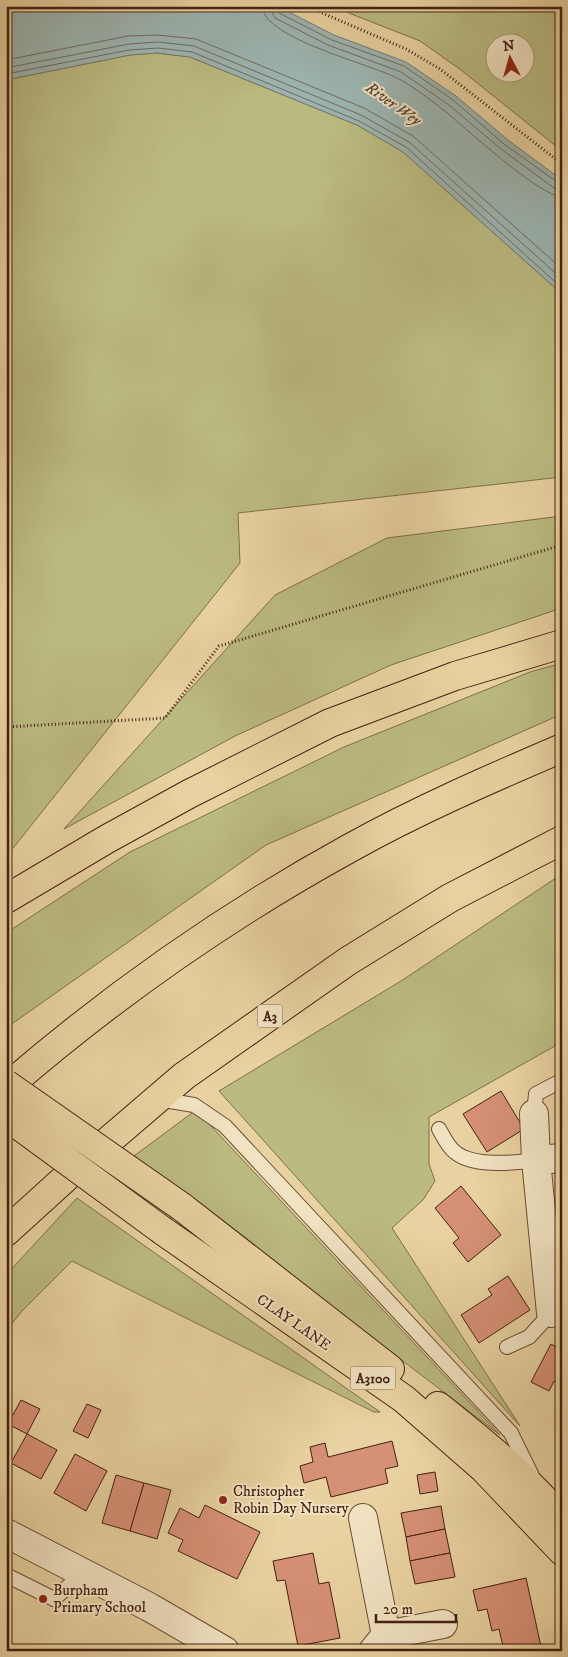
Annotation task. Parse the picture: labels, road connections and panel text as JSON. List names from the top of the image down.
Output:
{
  "streets": {
    "main road": ["A3", "CLAY LANE", "A3100"]
  },
  "water": ["River Wey"],
  "places": ["Christopher Robin Day Nursery", "Burpham Primary School"],
  "scale_bar": "20 m",
  "north": "top"
}
